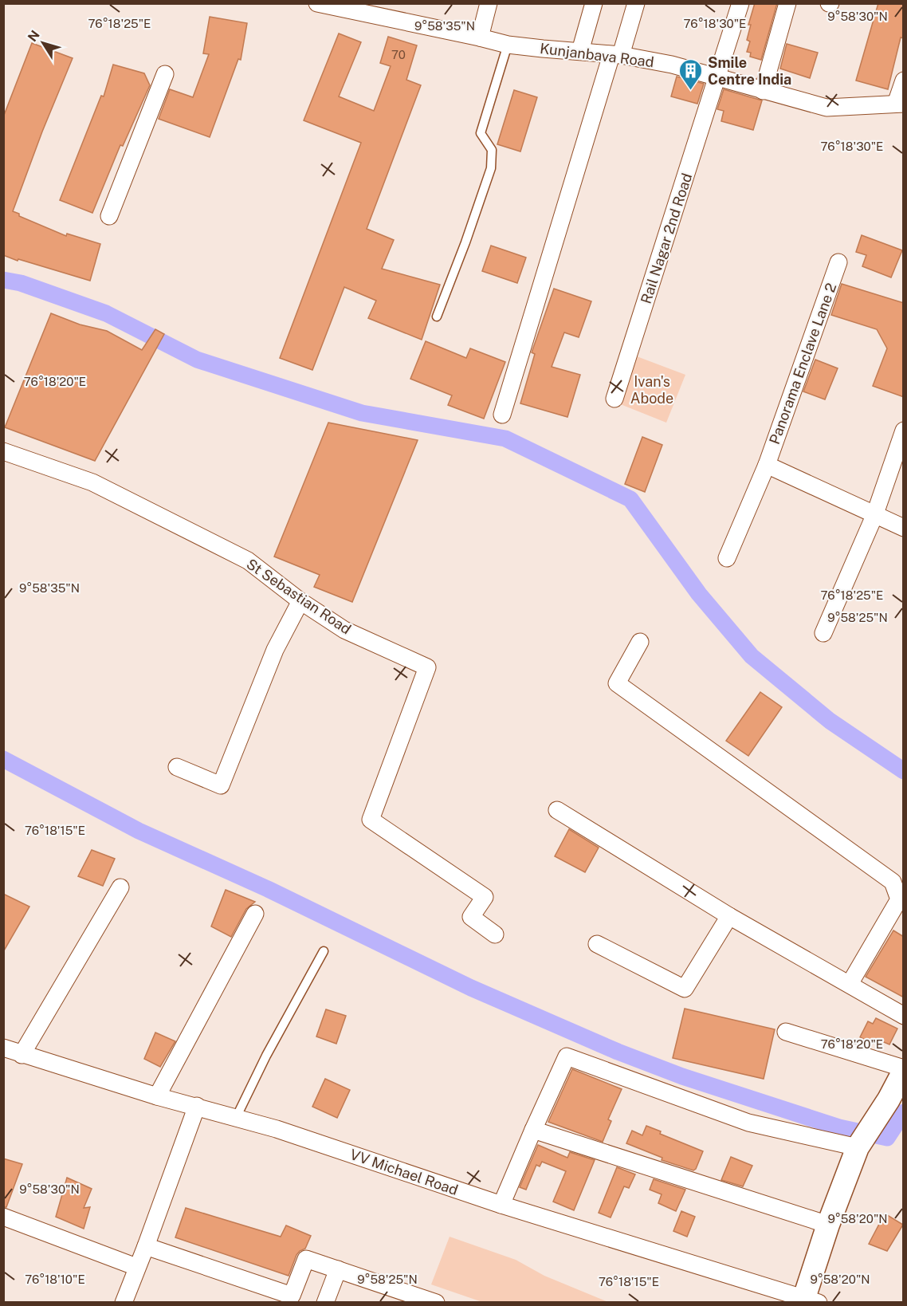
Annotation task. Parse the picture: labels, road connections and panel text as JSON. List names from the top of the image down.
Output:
{
  "streets": {
    "street": [
      "Kunjanbava Road",
      "Rail Nagar 2nd Road",
      "Panorama Enclave Lane 2",
      "St Sebastian Road",
      "VV Michael Road"
    ]
  },
  "crossings": [
    ["Kunjanbava Road", "Rail Nagar 2nd Road"]
  ],
  "parks": ["Ivan's Abode"],
  "places": {
    "building": ["Smile Centre India"]
  },
  "house_numbers": ["70"],
  "north": "top left",
  "coordinates": [
    "9°58'30\"N",
    "76°18'25\"E",
    "76°18'30\"E",
    "9°58'35\"N",
    "76°18'20\"E",
    "9°58'25\"N",
    "76°18'15\"E",
    "9°58'20\"N",
    "76°18'10\"E"
  ]
}
